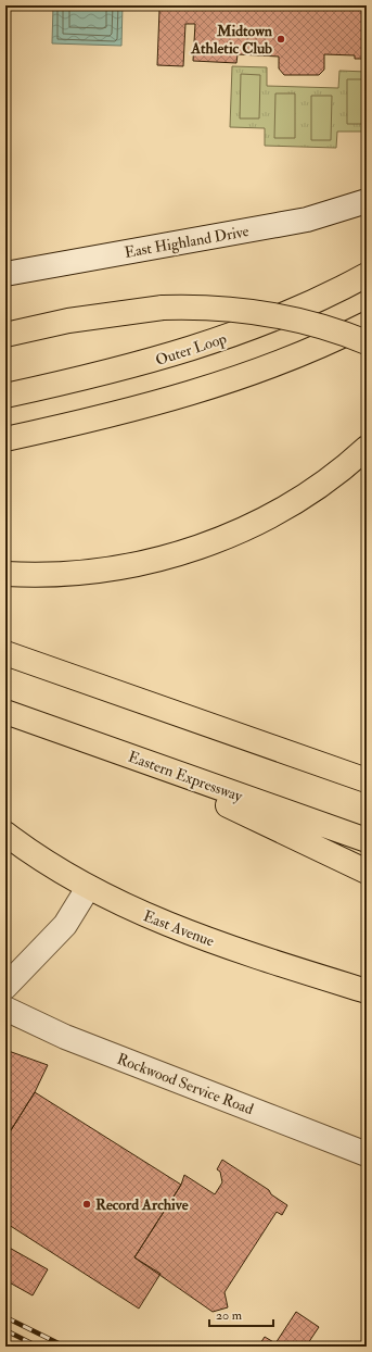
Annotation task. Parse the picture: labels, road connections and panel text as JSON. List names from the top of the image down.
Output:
{
  "streets": {
    "main road": ["Outer Loop", "Eastern Expressway", "East Avenue"],
    "street": ["East Highland Drive", "Rockwood Service Road"]
  },
  "places": ["Midtown Athletic Club", "Record Archive"],
  "scale_bar": "20 m"
}
